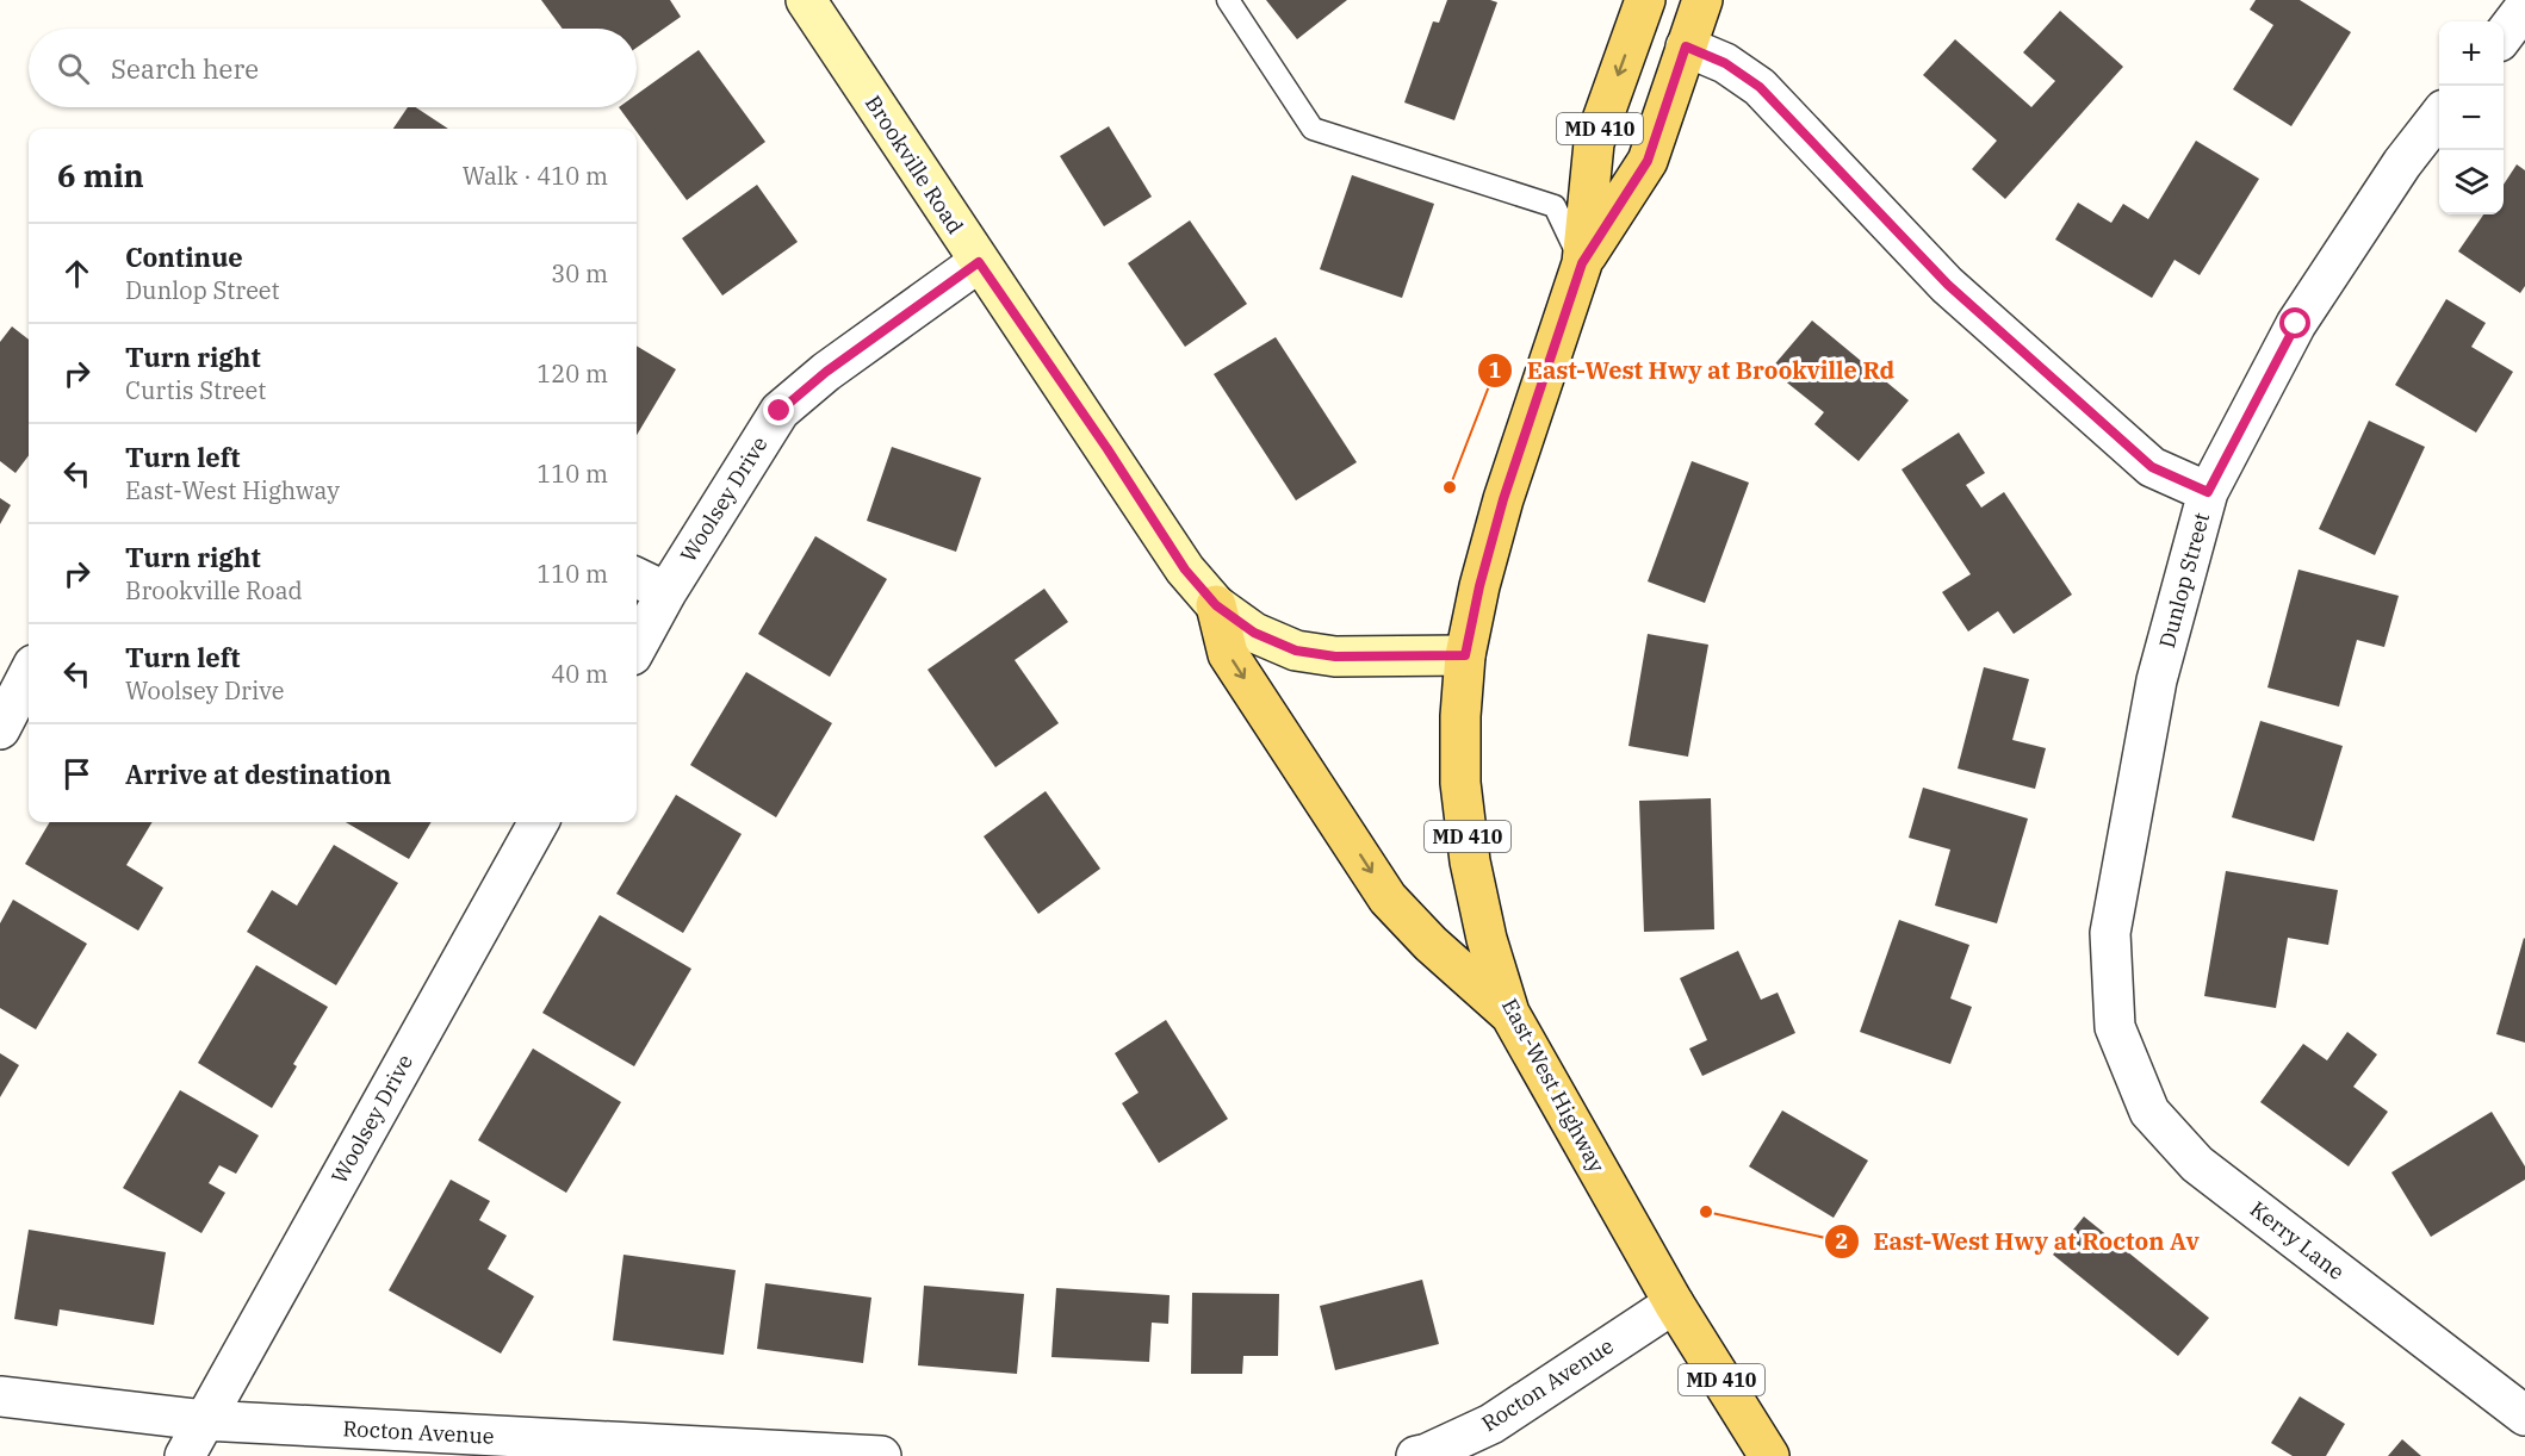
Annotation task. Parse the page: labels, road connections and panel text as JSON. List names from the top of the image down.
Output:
{
  "streets": {
    "main road": ["MD 410", "Brookville Road", "East-West Highway"],
    "street": [
      "Woolsey Drive",
      "Dunlop Street",
      "Kerry Lane",
      "Rocton Avenue"
    ]
  },
  "crossings": [
    ["Brookville Road", "Woolsey Drive"],
    ["Brookville Road", "East-West Highway"],
    ["Woolsey Drive", "Rocton Avenue"],
    ["Dunlop Street", "Kerry Lane"],
    ["East-West Highway", "Rocton Avenue"]
  ],
  "places": ["East-West Hwy at Brookville Rd", "East-West Hwy at Rocton Av"],
  "page": {
    "map_buttons": ["+", "−"],
    "search": "Search here",
    "heading": ["6 min", "Walk · 410 m"],
    "list": [
      ["Continue", "Dunlop Street", "30 m"],
      ["Turn right", "Curtis Street", "120 m"],
      ["Turn left", "East-West Highway", "110 m"],
      ["Turn right", "Brookville Road", "110 m"],
      ["Turn left", "Woolsey Drive", "40 m"],
      "Arrive at destination"
    ]
  }
}
